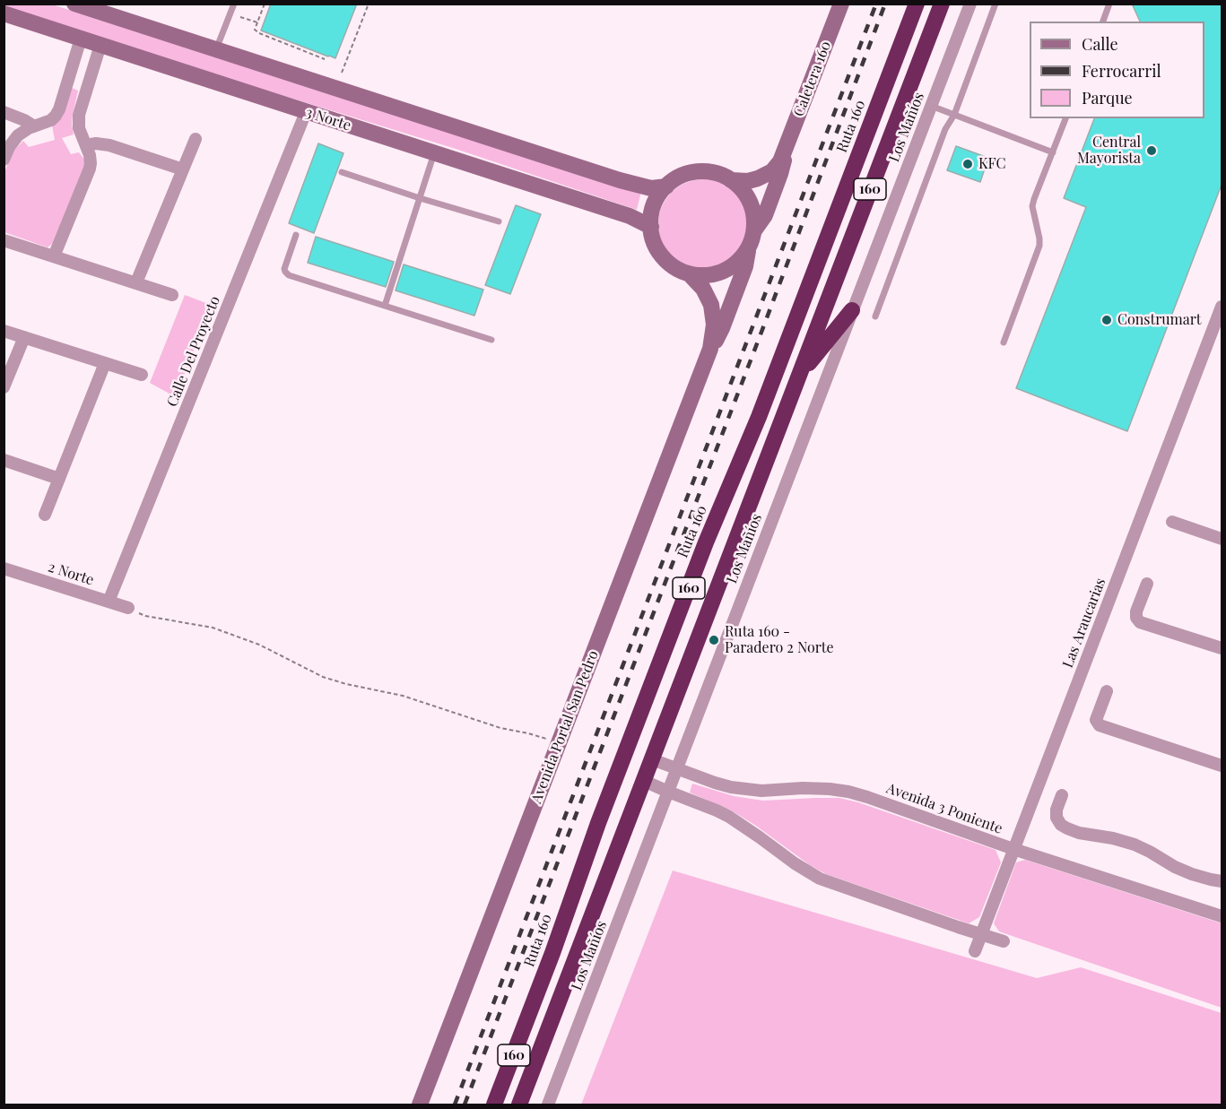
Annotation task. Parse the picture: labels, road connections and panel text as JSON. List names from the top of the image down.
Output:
{
  "streets": {
    "highway": ["Ruta 160", "160"],
    "street": [
      "Caletera 160",
      "3 Norte",
      "Los Mañíos",
      "Calle Del Proyecto",
      "2 Norte",
      "Las Araucarias",
      "Avenida Portal San Pedro",
      "Avenida 3 Poniente"
    ]
  },
  "crossings": [
    ["Caletera 160", "3 Norte"],
    ["Caletera 160", "Avenida Portal San Pedro"],
    ["3 Norte", "Calle Del Proyecto"],
    ["3 Norte", "Avenida Portal San Pedro"],
    ["Los Mañíos", "Avenida 3 Poniente"],
    ["160", "Avenida 3 Poniente"],
    ["Calle Del Proyecto", "2 Norte"],
    ["Las Araucarias", "Avenida 3 Poniente"]
  ],
  "places": [
    "Central Mayorista",
    "KFC",
    "Construmart",
    "Ruta 160 - Paradero 2 Norte"
  ],
  "legend": ["Calle", "Ferrocarril", "Parque"]
}
